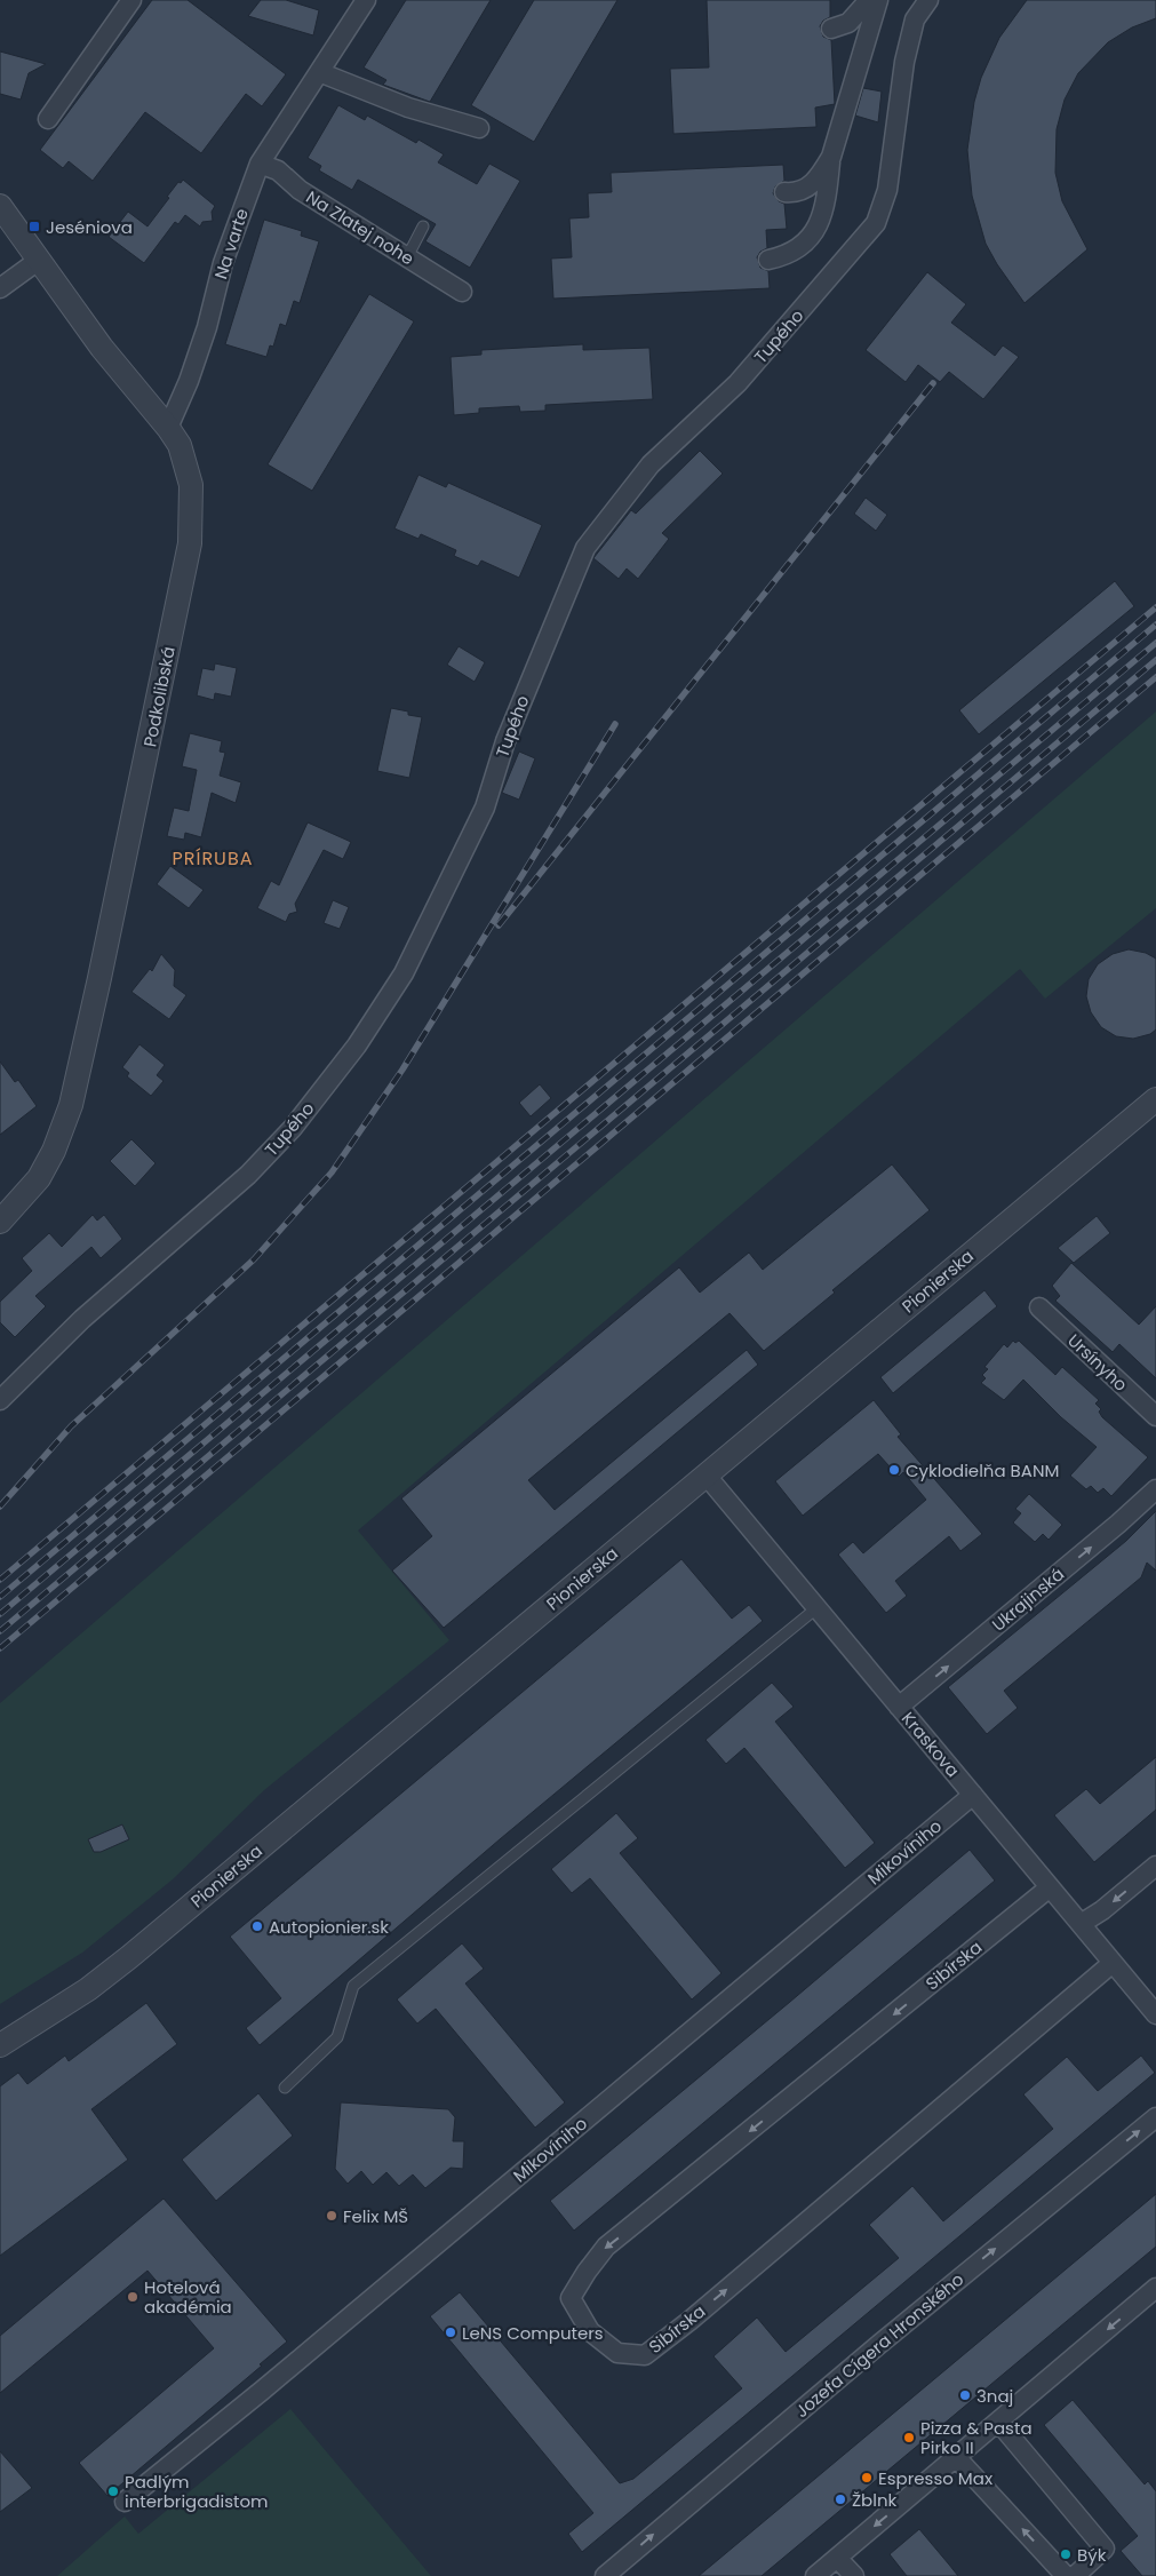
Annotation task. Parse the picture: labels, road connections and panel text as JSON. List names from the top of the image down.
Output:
{
  "streets": {
    "street": [
      "Na Zlatej nohe",
      "Na varte",
      "Tupého",
      "Podkolibská",
      "Pionierska",
      "Ursínyho",
      "Ukrajinská",
      "Kraskova",
      "Mikovíniho",
      "Sibírska",
      "Jozefa Cígera Hronského"
    ]
  },
  "crossings": [
    ["Na Zlatej nohe", "Na varte"],
    ["Na varte", "Podkolibská"],
    ["Pionierska", "Kraskova"],
    ["Ukrajinská", "Kraskova"],
    ["Kraskova", "Mikovíniho"],
    ["Kraskova", "Sibírska"]
  ],
  "one_way": ["Ukrajinská"],
  "districts": ["PRÍRUBA"],
  "places": {
    "transit": ["Jeséniova"],
    "other": [
      "Cyklodielňa BANM",
      "Autopionier.sk",
      "Felix MŠ",
      "Hotelová akadémia",
      "LeNS Computers",
      "3naj",
      "Pizza & Pasta Pirko II",
      "Espresso Max",
      "Padlým interbrigadistom",
      "Žblnk",
      "Býk"
    ]
  }
}
